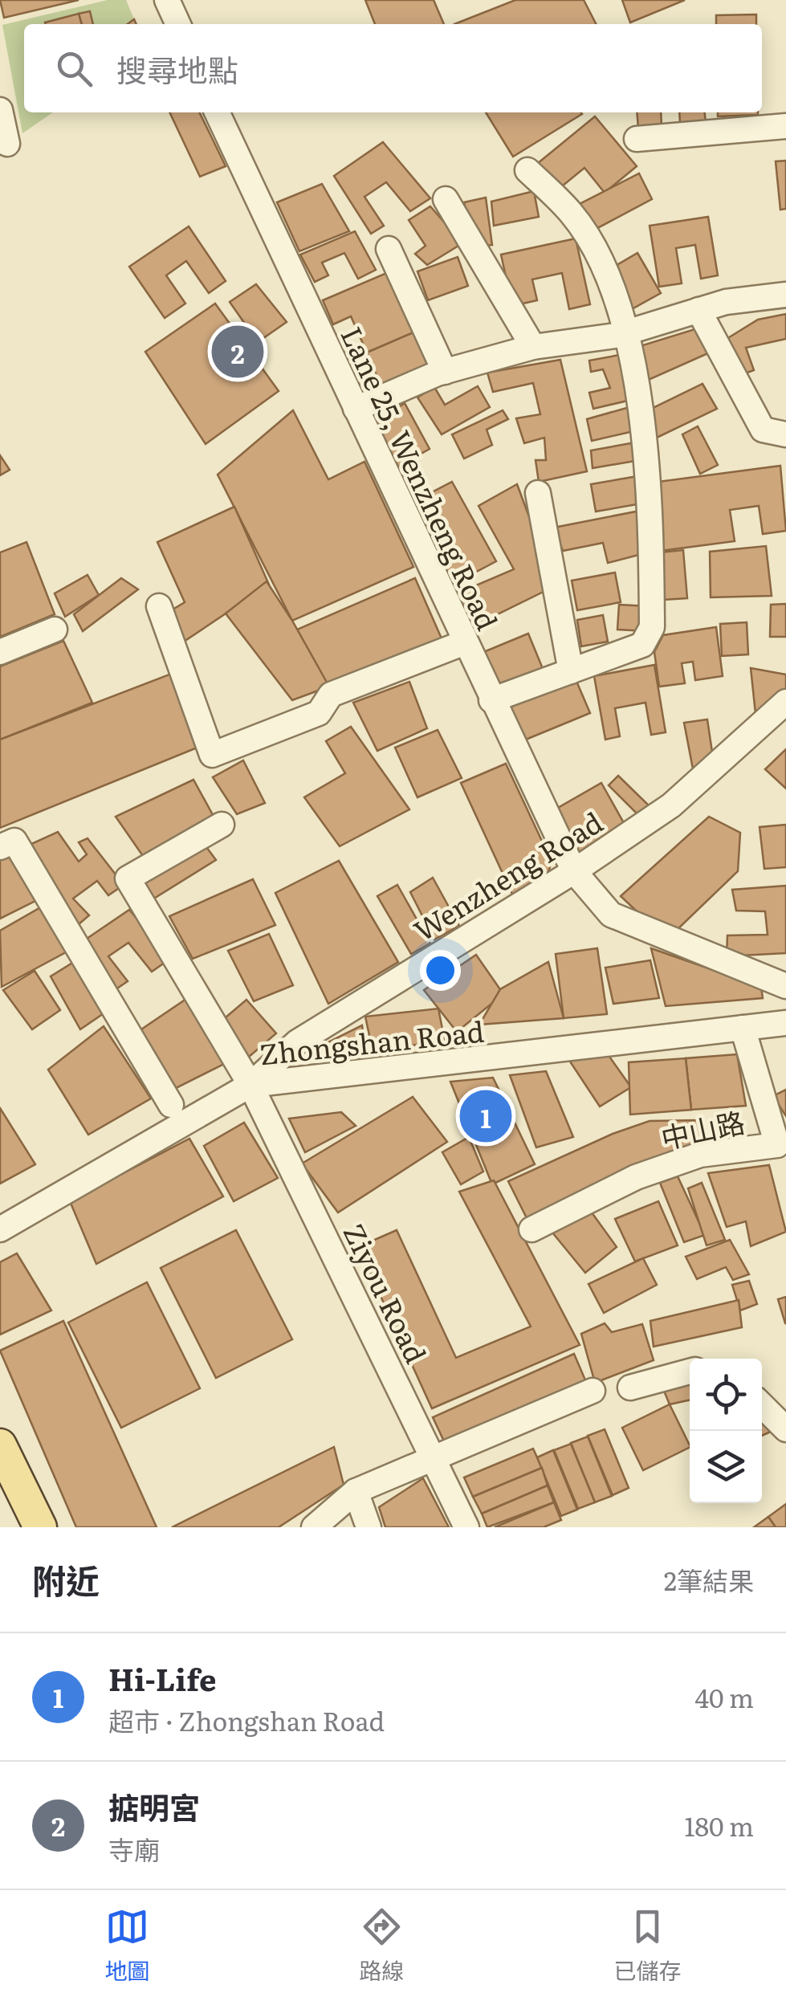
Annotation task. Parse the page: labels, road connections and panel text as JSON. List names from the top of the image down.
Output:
{
  "streets": {
    "street": [
      "Lane 25, Wenzheng Road",
      "Wenzheng Road",
      "Zhongshan Road",
      "中山路",
      "Ziyou Road"
    ]
  },
  "crossings": [
    ["Lane 25, Wenzheng Road", "Wenzheng Road"],
    ["Wenzheng Road", "Zhongshan Road"],
    ["Wenzheng Road", "Ziyou Road"],
    ["Zhongshan Road", "中山路"],
    ["Zhongshan Road", "Ziyou Road"]
  ],
  "page": {
    "search": "搜尋地點",
    "pins": ["2", "1"],
    "heading": ["附近", "2筆結果"],
    "list": [
      {
        "mark": "1",
        "name": "Hi-Life",
        "note": "超市 · Zhongshan Road",
        "value": "40 m"
      },
      {
        "mark": "2",
        "name": "掂明宮",
        "note": "寺廟",
        "value": "180 m"
      }
    ],
    "nav": ["地圖", "路線", "已儲存"]
  }
}
